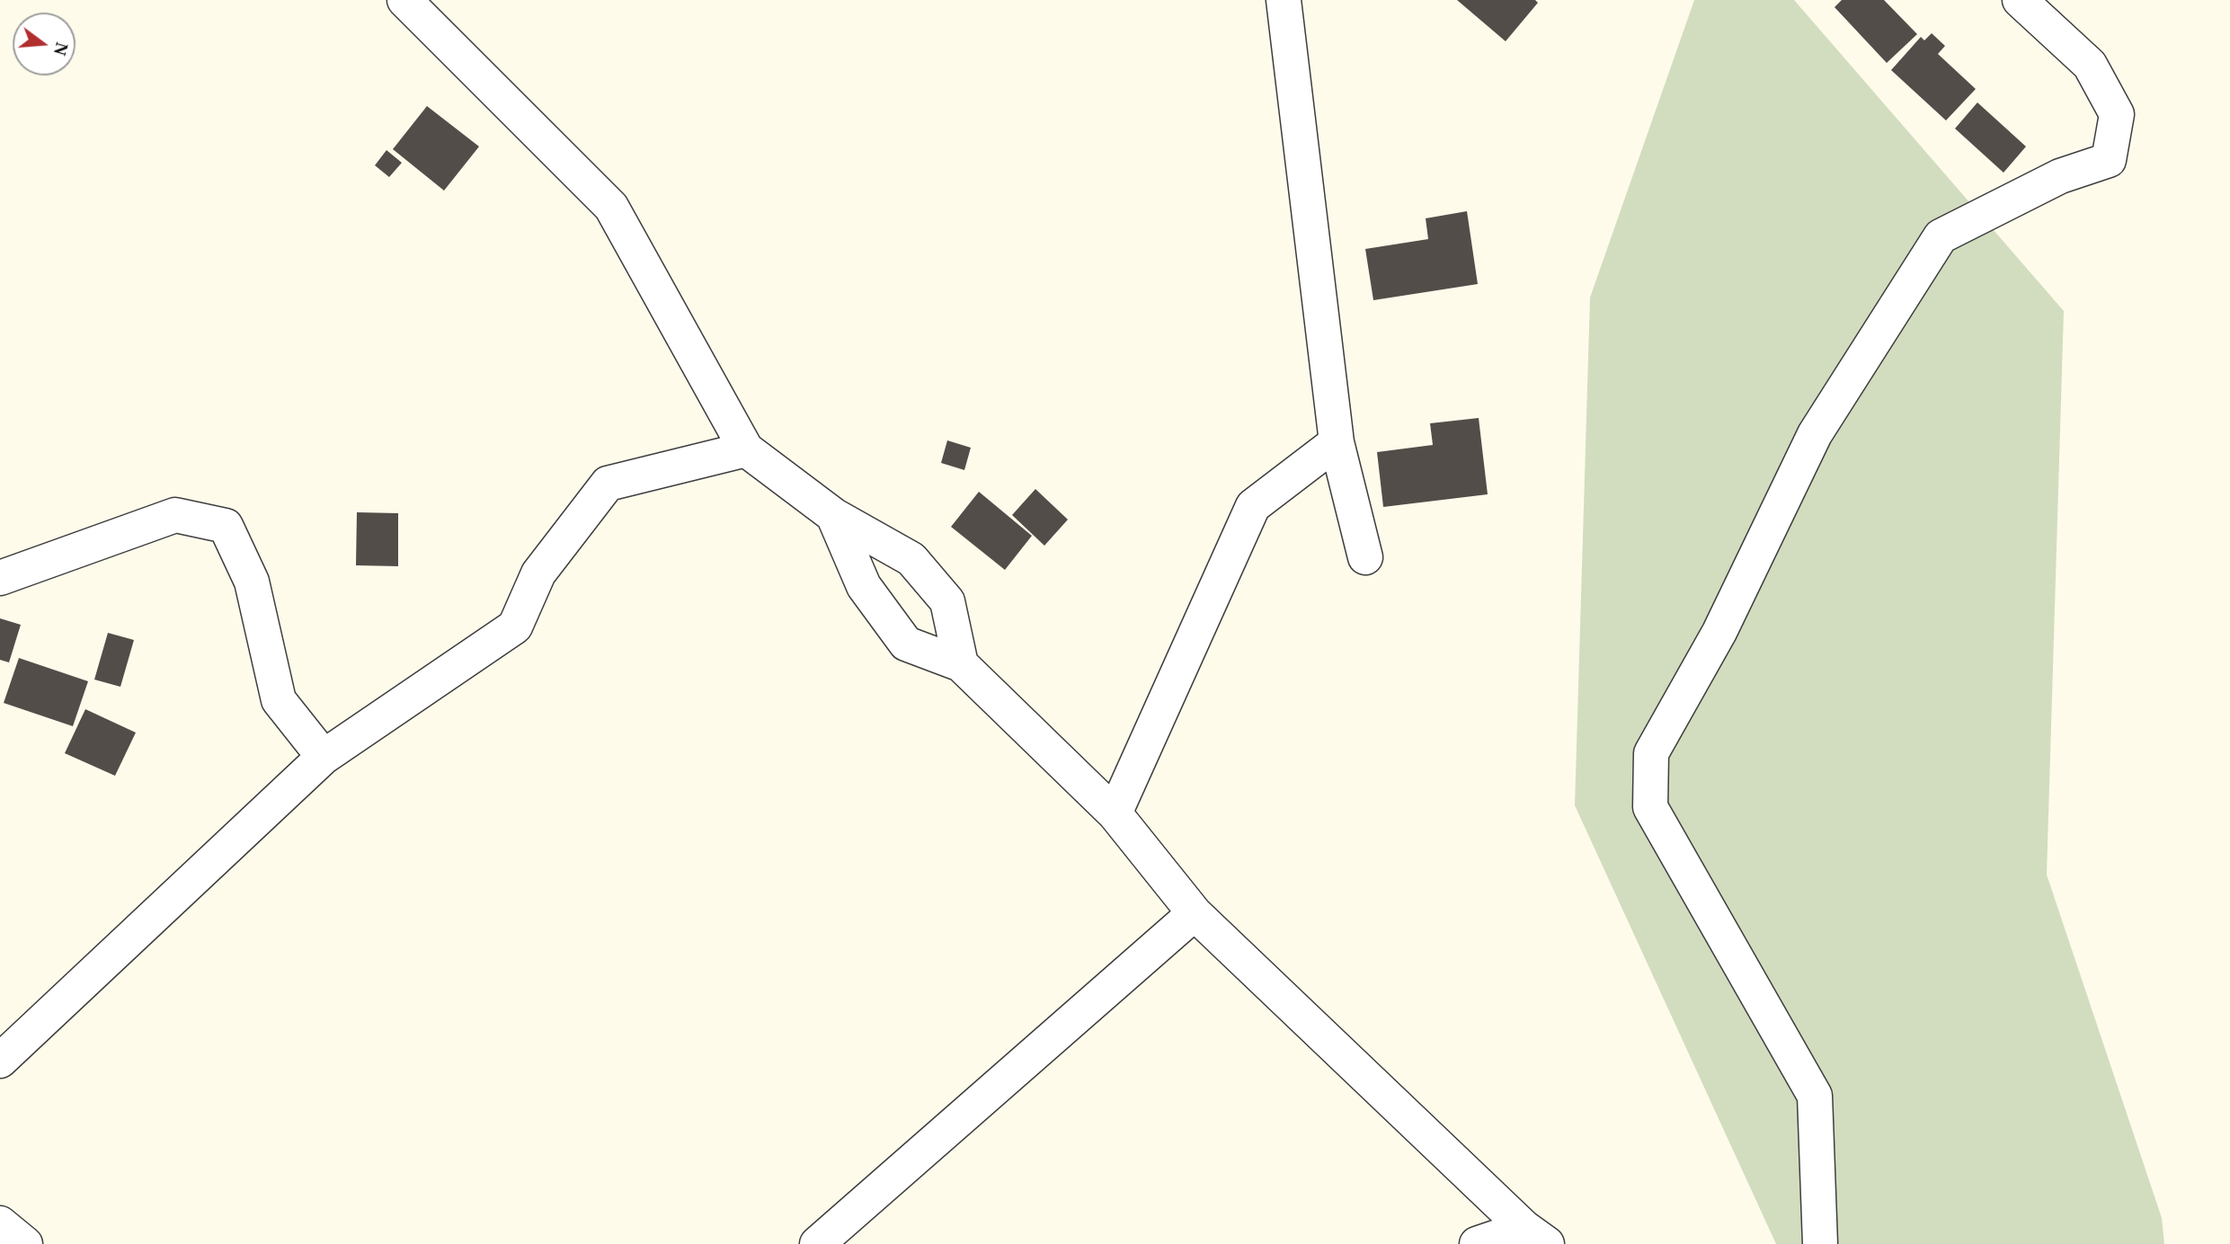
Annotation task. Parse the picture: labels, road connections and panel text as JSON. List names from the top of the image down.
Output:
{
  "north": "right"
}
